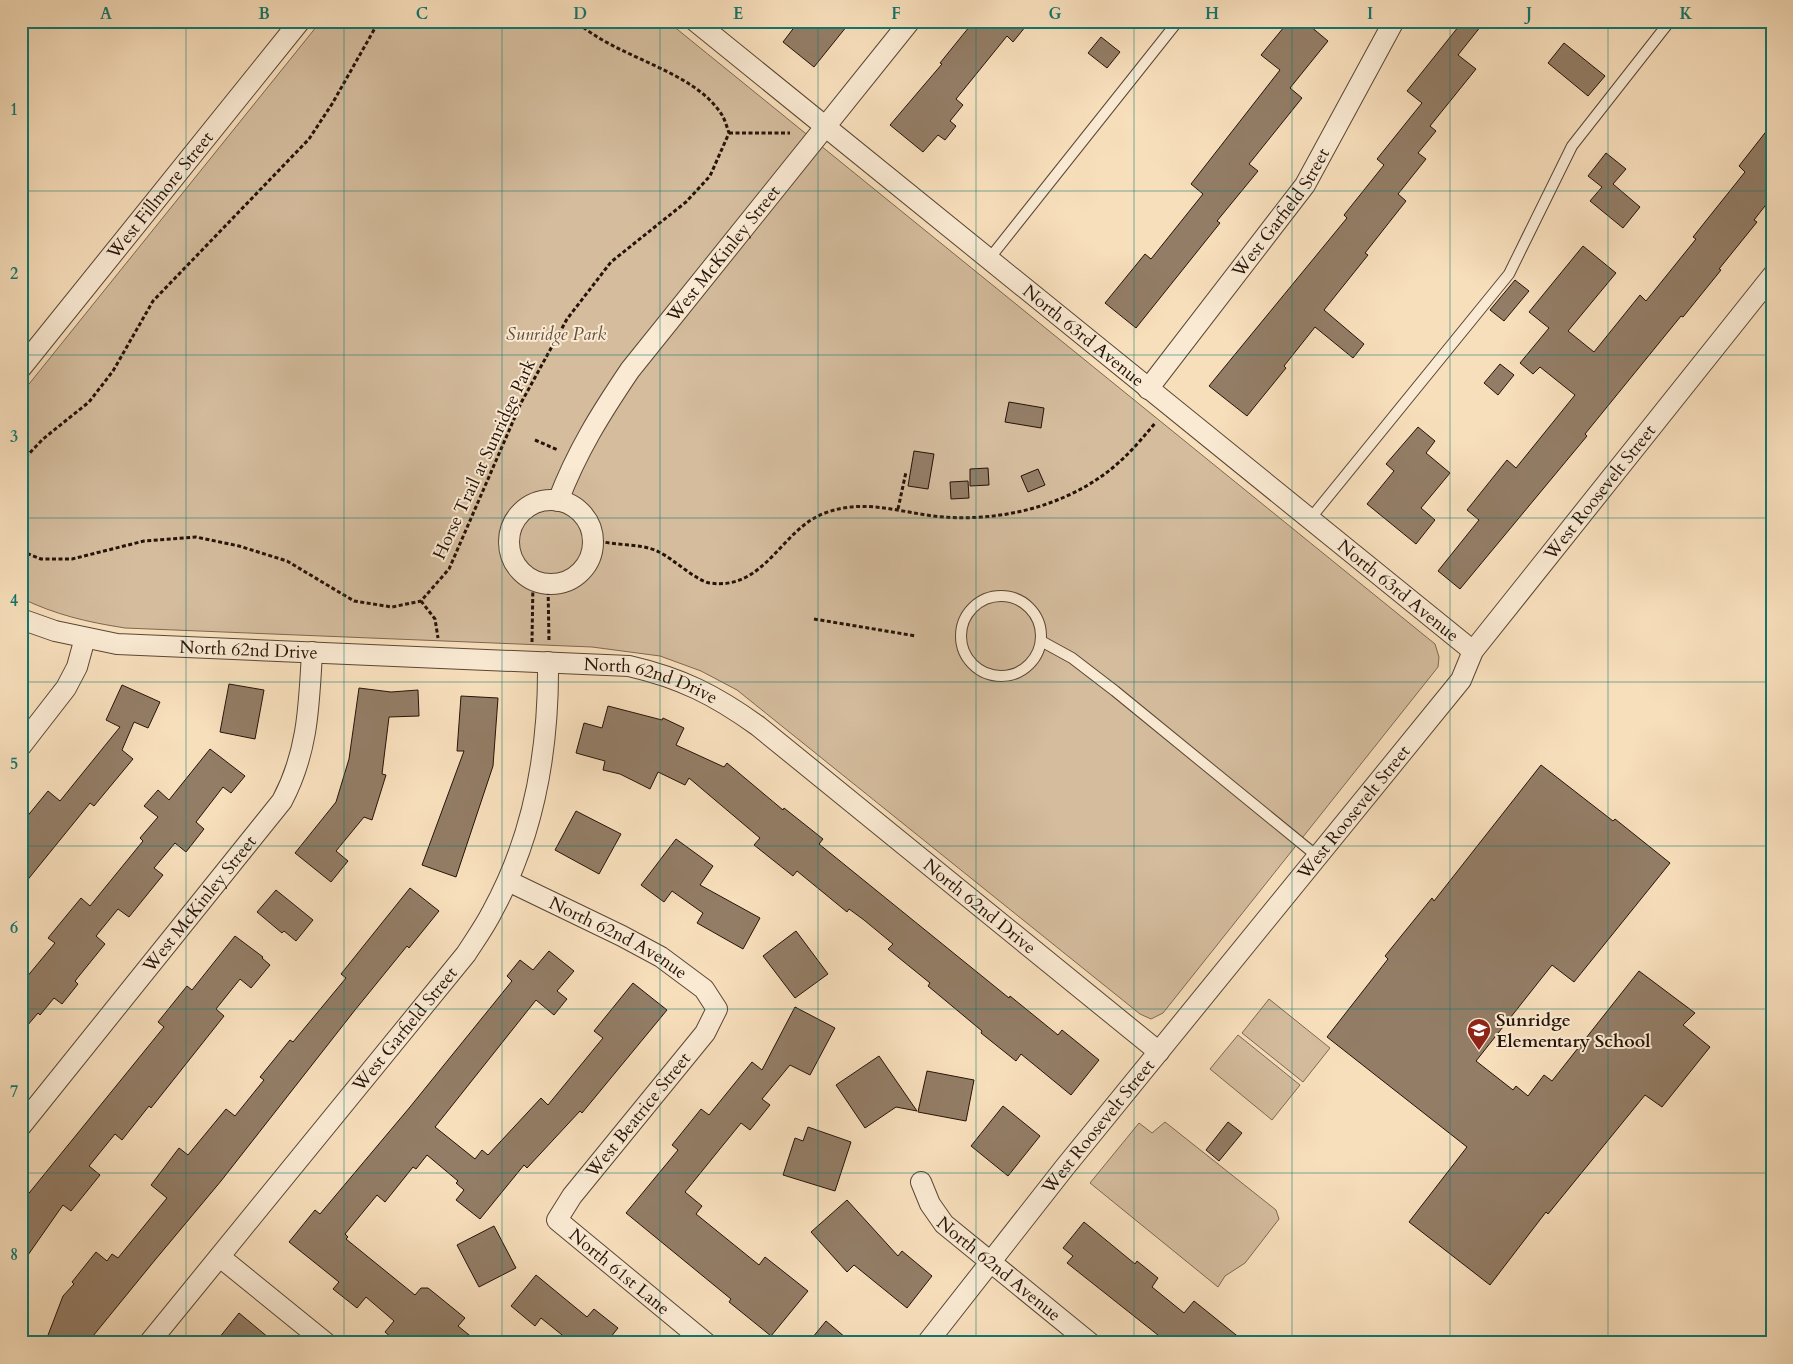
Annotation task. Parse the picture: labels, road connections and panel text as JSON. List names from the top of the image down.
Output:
{
  "streets": {
    "street": [
      "West Fillmore Street",
      "West Garfield Street",
      "West McKinley Street",
      "North 63rd Avenue",
      "West Roosevelt Street",
      "North 62nd Drive",
      "North 62nd Avenue",
      "West Beatrice Street",
      "North 61st Lane"
    ],
    "path": ["Horse Trail at Sunridge Park"]
  },
  "crossings": [
    ["West Garfield Street", "North 63rd Avenue"],
    ["West Garfield Street", "North 62nd Drive"],
    ["West Garfield Street", "North 62nd Avenue"],
    ["West McKinley Street", "North 63rd Avenue"],
    ["West McKinley Street", "North 62nd Drive"],
    ["North 63rd Avenue", "West Roosevelt Street"],
    ["West Roosevelt Street", "North 62nd Drive"],
    ["West Roosevelt Street", "North 62nd Avenue"],
    ["North 62nd Avenue", "West Beatrice Street"],
    ["West Beatrice Street", "North 61st Lane"]
  ],
  "parks": ["Sunridge Park"],
  "places": {
    "school or university": ["Sunridge Elementary School"]
  },
  "grid": {
    "columns": [
      "A",
      "B",
      "C",
      "D",
      "E",
      "F",
      "G",
      "H",
      "I",
      "J",
      "K"
    ],
    "rows": [
      "1",
      "2",
      "3",
      "4",
      "5",
      "6",
      "7",
      "8"
    ]
  }
}
